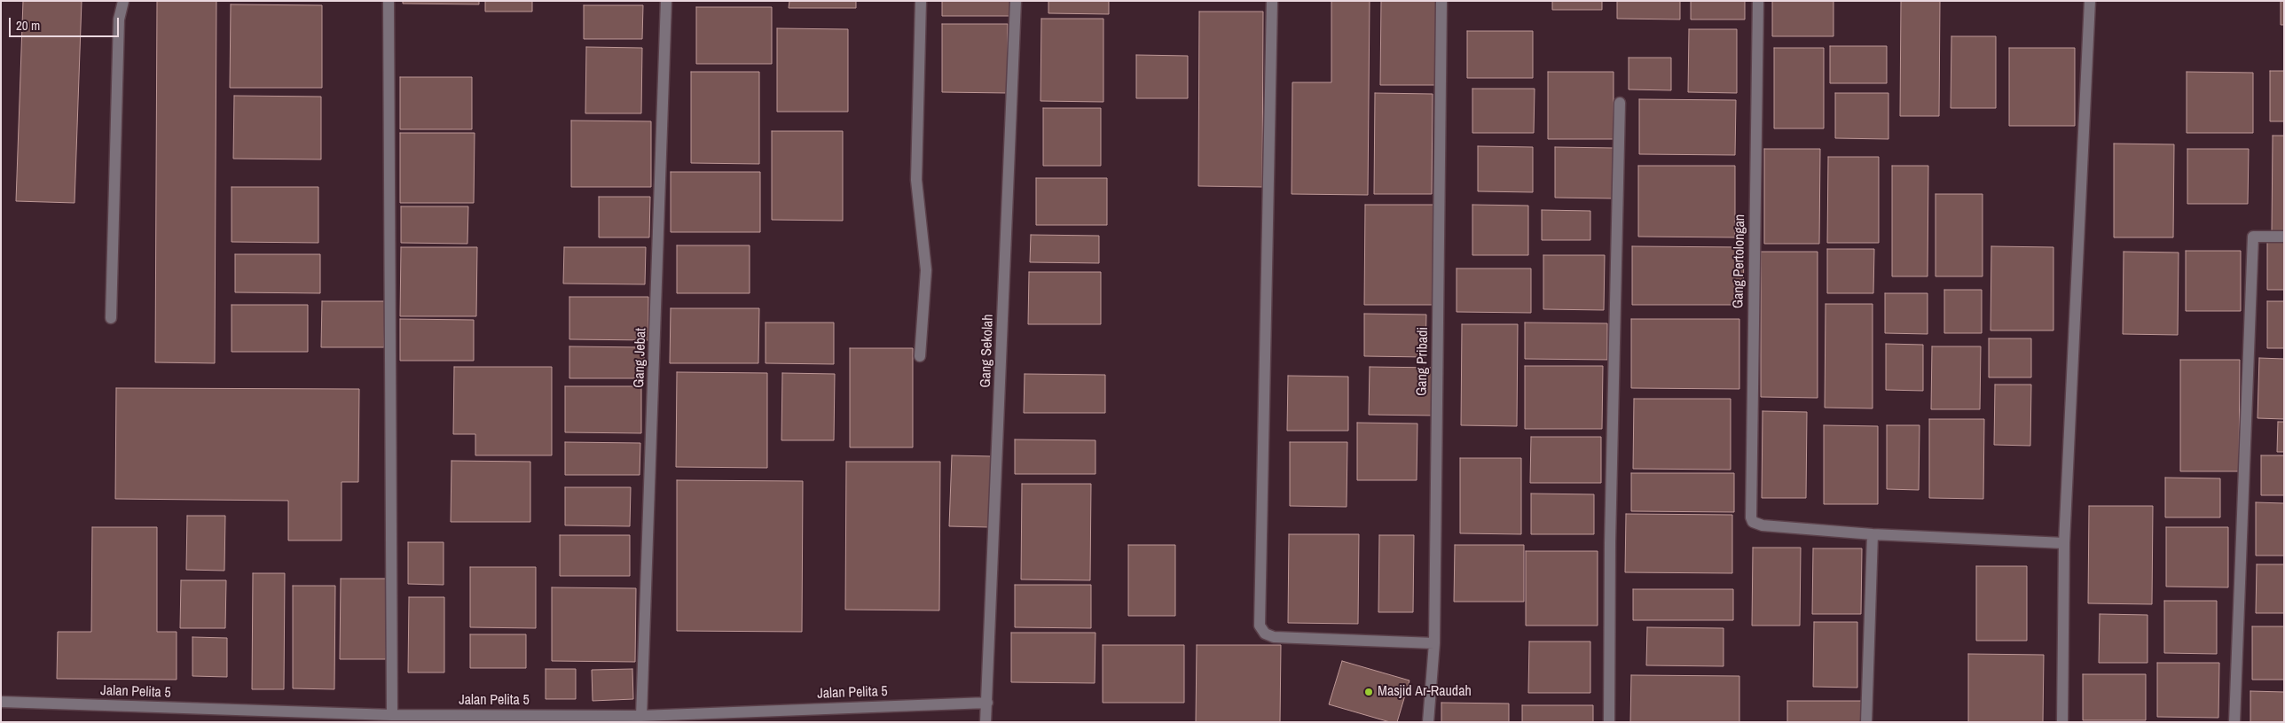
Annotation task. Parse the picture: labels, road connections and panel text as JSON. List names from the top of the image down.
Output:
{
  "streets": {
    "street": [
      "Gang Pertolongan",
      "Gang Sekolah",
      "Gang Jebat",
      "Gang Pribadi",
      "Jalan Pelita 5"
    ]
  },
  "crossings": [
    ["Gang Sekolah", "Jalan Pelita 5"],
    ["Gang Jebat", "Jalan Pelita 5"]
  ],
  "places": ["Masjid Ar-Raudah"],
  "scale_bar": "20 m"
}
